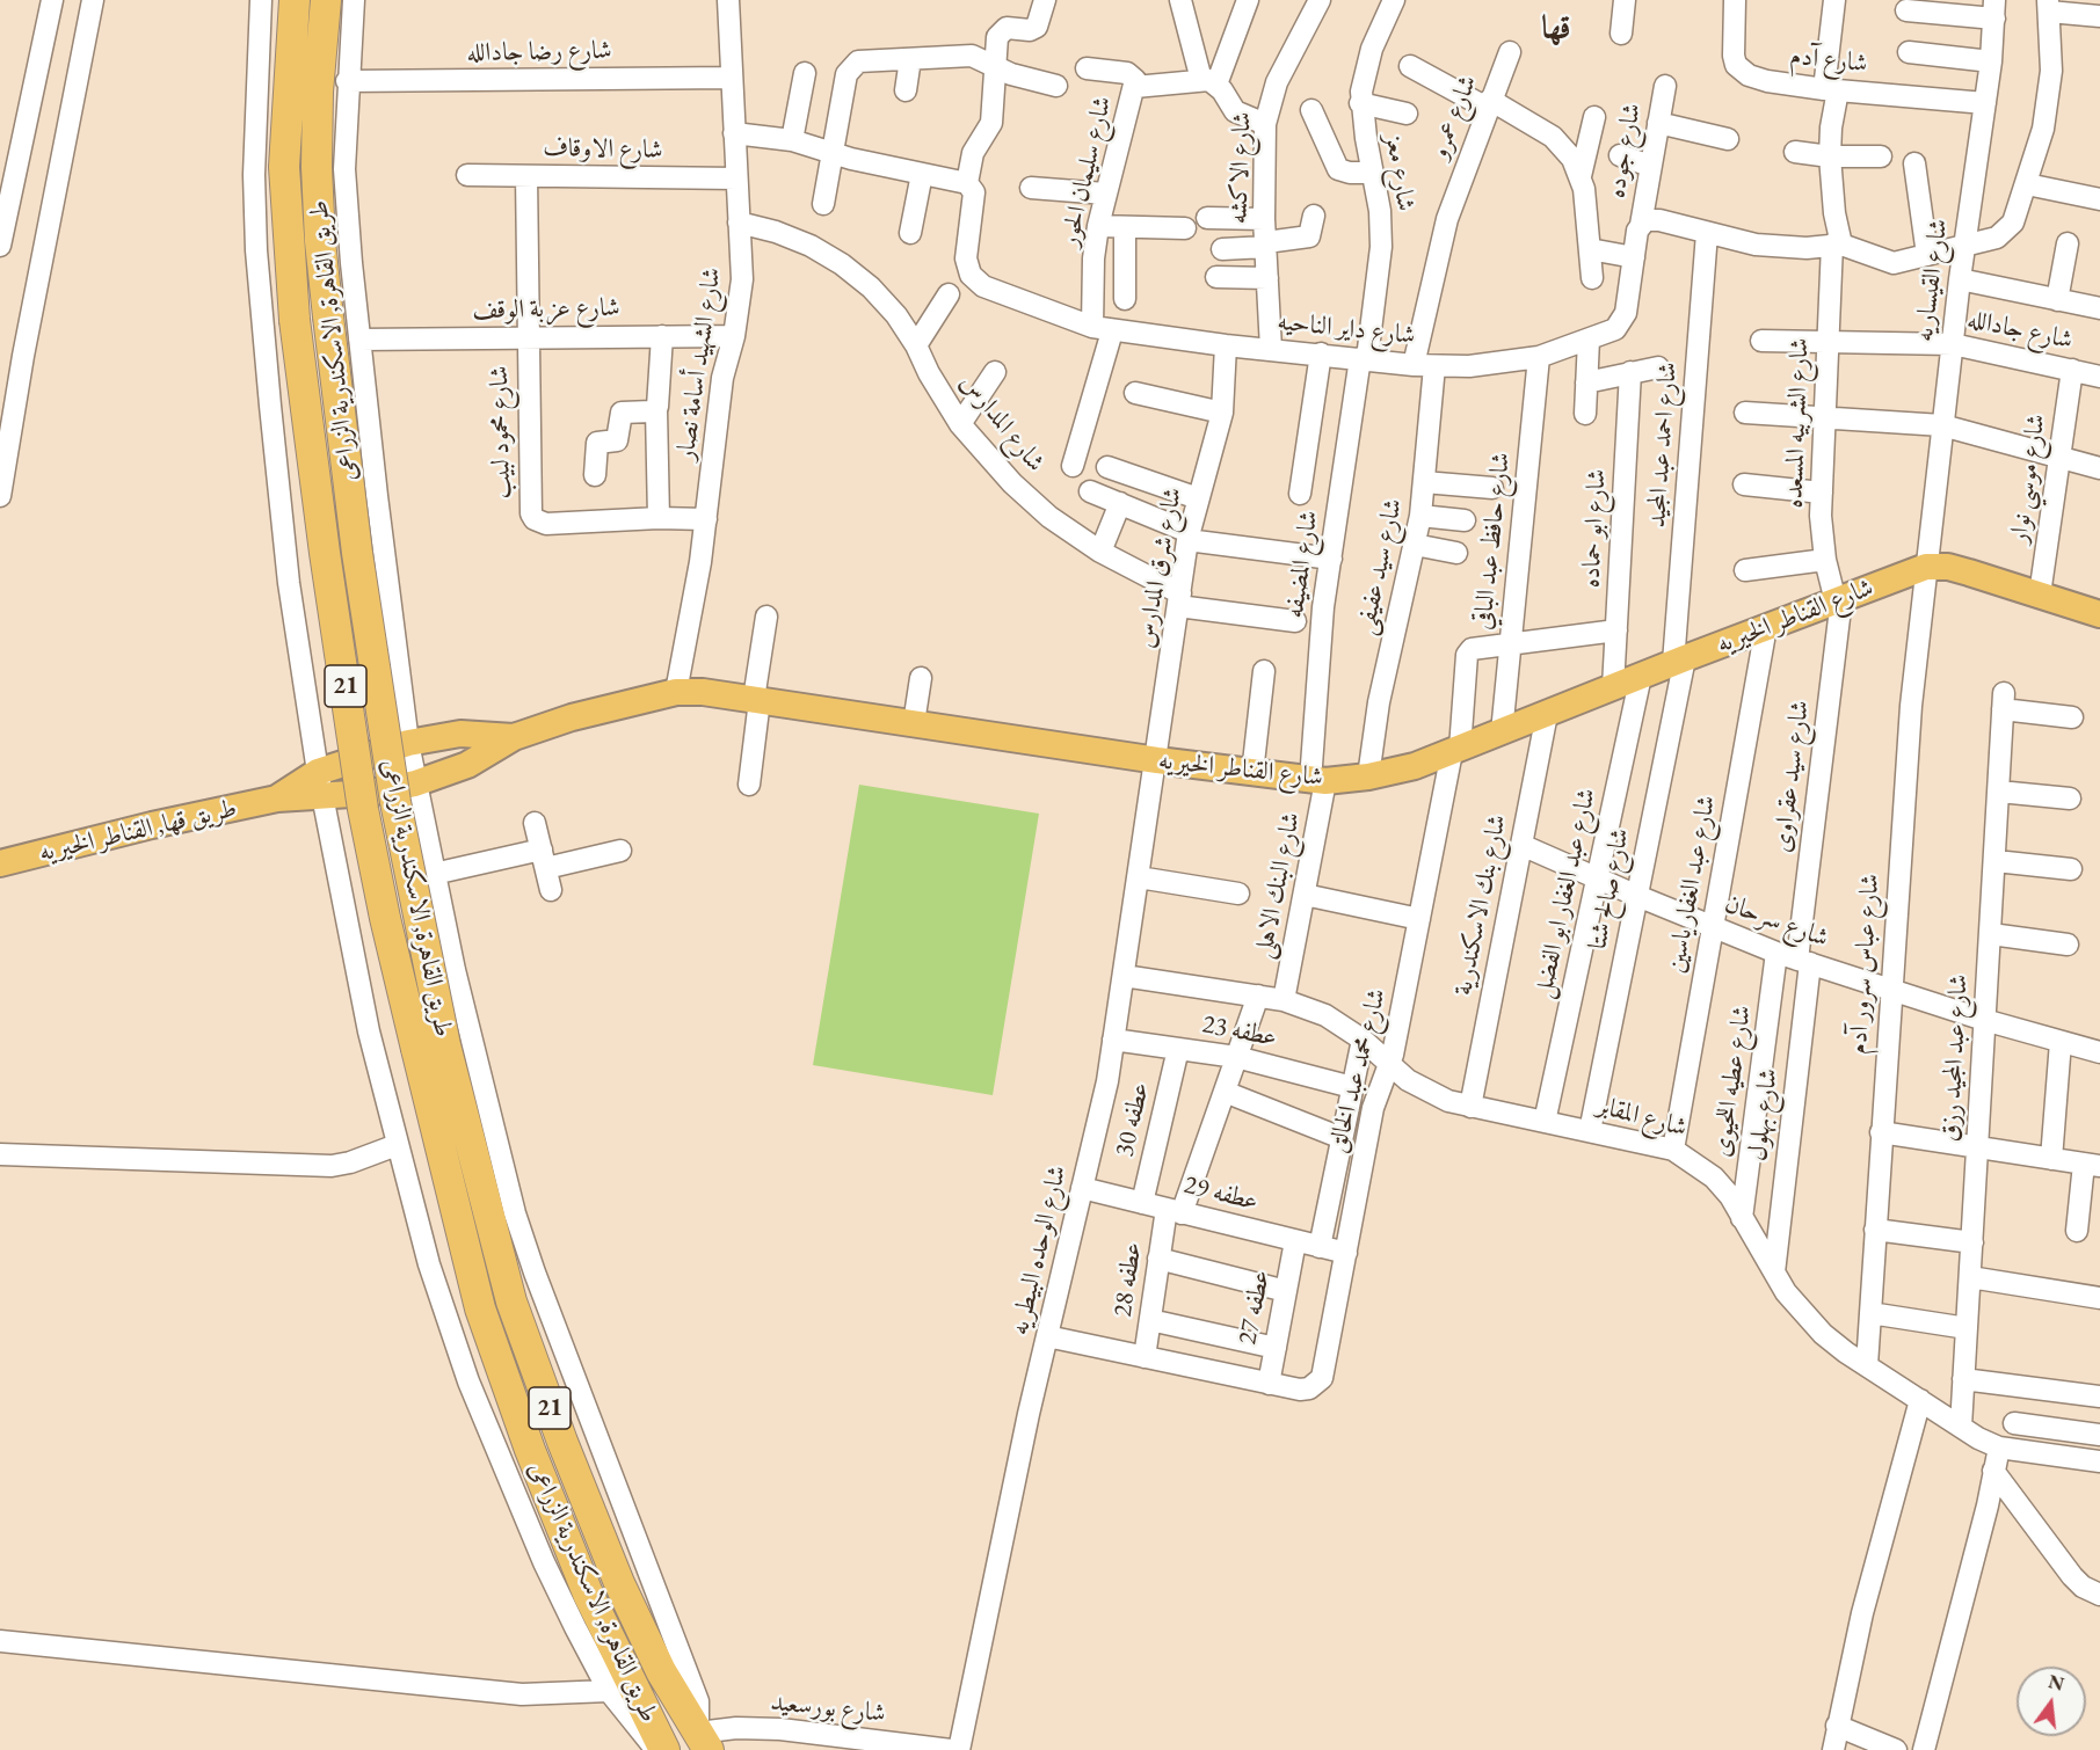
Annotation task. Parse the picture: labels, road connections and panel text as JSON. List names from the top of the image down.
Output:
{
  "streets": {
    "highway": ["طريق القاهرة, الاسكندرية الزراعى", "21"],
    "main road": ["شارع القناطر الخيريه", "طريق قها, القناطر الخيريه"],
    "street": [
      "شارع رضا جادالله",
      "شارع آدم",
      "شارع عمرو",
      "شارع الاوقاف",
      "شارع جوده",
      "شارع الاكشه",
      "شارع سليمان الحور",
      "شارع معز",
      "شارع القيساريه",
      "شارع عزبة الوقف",
      "شارع داير الناحيه",
      "شارع جادالله",
      "شارع الشهيد أسامة نصار",
      "شارع المدارس",
      "شارع الشربيه المسعده",
      "شارع محمود لبيب",
      "شارع احمد عبد المجيد",
      "شارع موسي نوار",
      "شارع ابو حماده",
      "شارع حافظ عبد الباقي",
      "شارع المضيفه",
      "شارع سيد عفيفى",
      "شارع شرق المدارس",
      "شارع سيد عقراوى",
      "شارع عبد الغفار ياسين",
      "شارع البنك الاهلى",
      "شارع صالح شتا",
      "شارع عبد الغفار ابو الفضل",
      "شارع بنك الاسكندرية",
      "شارع سرحان",
      "شارع عباس سرور آدم",
      "عطفه 23",
      "شارع عبد المجيد رزق",
      "شارع محمد عبد الخالق",
      "شارع عطيه اللحيوى",
      "شارع بهلول",
      "شارع المقابر",
      "عطفه 30",
      "عطفه 29",
      "شارع الوحده البيطريه",
      "عطفه 28",
      "عطفه 27",
      "شارع بورسعيد"
    ]
  },
  "crossings": [
    ["شارع رضا جادالله", "شارع الشهيد أسامة نصار"],
    ["شارع آدم", "شارع القيساريه"],
    ["شارع آدم", "شارع الشربيه المسعده"],
    ["شارع عمرو", "شارع داير الناحيه"],
    ["شارع عمرو", "شارع سيد عفيفى"],
    ["شارع الاوقاف", "شارع الشهيد أسامة نصار"],
    ["شارع جوده", "شارع داير الناحيه"],
    ["شارع الاكشه", "شارع داير الناحيه"],
    ["شارع سليمان الحور", "شارع داير الناحيه"],
    ["شارع معز", "شارع داير الناحيه"],
    ["شارع معز", "شارع المضيفه"],
    ["شارع القيساريه", "شارع جادالله"],
    ["شارع القيساريه", "شارع القناطر الخيريه"],
    ["شارع القيساريه", "شارع عباس سرور آدم"],
    ["شارع عزبة الوقف", "شارع الشهيد أسامة نصار"],
    ["شارع عزبة الوقف", "شارع محمود لبيب"],
    ["شارع داير الناحيه", "شارع حافظ عبد الباقي"],
    ["شارع داير الناحيه", "شارع المضيفه"],
    ["شارع داير الناحيه", "شارع سيد عفيفى"],
    ["شارع داير الناحيه", "شارع شرق المدارس"],
    ["شارع جادالله", "شارع الشربيه المسعده"],
    ["شارع جادالله", "شارع موسي نوار"],
    ["طريق القاهرة, الاسكندرية الزراعى", "شارع بورسعيد"],
    ["شارع الشهيد أسامة نصار", "شارع المدارس"],
    ["شارع الشهيد أسامة نصار", "شارع محمود لبيب"],
    ["شارع الشهيد أسامة نصار", "شارع القناطر الخيريه"],
    ["شارع المدارس", "شارع شرق المدارس"],
    ["شارع الشربيه المسعده", "شارع القناطر الخيريه"],
    ["شارع الشربيه المسعده", "شارع سيد عقراوى"],
    ["شارع احمد عبد المجيد", "شارع القناطر الخيريه"],
    ["شارع احمد عبد المجيد", "شارع صالح شتا"],
    ["شارع موسي نوار", "شارع القناطر الخيريه"],
    ["شارع ابو حماده", "شارع القناطر الخيريه"],
    ["شارع حافظ عبد الباقي", "شارع القناطر الخيريه"],
    ["شارع حافظ عبد الباقي", "شارع محمد عبد الخالق"],
    ["شارع المضيفه", "شارع القناطر الخيريه"],
    ["شارع المضيفه", "شارع البنك الاهلى"],
    ["شارع سيد عفيفى", "شارع القناطر الخيريه"],
    ["شارع شرق المدارس", "شارع القناطر الخيريه"],
    ["شارع شرق المدارس", "شارع الوحده البيطريه"],
    ["شارع القناطر الخيريه", "شارع سيد عقراوى"],
    ["شارع القناطر الخيريه", "طريق قها, القناطر الخيريه"],
    ["شارع القناطر الخيريه", "شارع عبد الغفار ياسين"],
    ["شارع القناطر الخيريه", "شارع البنك الاهلى"],
    ["شارع القناطر الخيريه", "شارع صالح شتا"],
    ["شارع القناطر الخيريه", "شارع عبد الغفار ابو الفضل"],
    ["شارع القناطر الخيريه", "شارع بنك الاسكندرية"],
    ["شارع القناطر الخيريه", "شارع عباس سرور آدم"],
    ["شارع القناطر الخيريه", "شارع محمد عبد الخالق"],
    ["شارع القناطر الخيريه", "شارع الوحده البيطريه"],
    ["شارع سيد عقراوى", "شارع سرحان"],
    ["شارع سيد عقراوى", "شارع بهلول"],
    ["شارع عبد الغفار ياسين", "شارع سرحان"],
    ["شارع عبد الغفار ياسين", "شارع المقابر"],
    ["شارع البنك الاهلى", "شارع المقابر"],
    ["شارع صالح شتا", "شارع سرحان"],
    ["شارع صالح شتا", "شارع المقابر"],
    ["شارع عبد الغفار ابو الفضل", "شارع سرحان"],
    ["شارع عبد الغفار ابو الفضل", "شارع المقابر"],
    ["شارع بنك الاسكندرية", "شارع سرحان"],
    ["شارع بنك الاسكندرية", "شارع المقابر"],
    ["شارع سرحان", "شارع عباس سرور آدم"],
    ["شارع سرحان", "شارع عبد المجيد رزق"],
    ["شارع سرحان", "شارع عطيه اللحيوى"],
    ["شارع سرحان", "شارع بهلول"],
    ["شارع عباس سرور آدم", "شارع المقابر"],
    ["عطفه 23", "عطفه 30"],
    ["عطفه 23", "شارع الوحده البيطريه"],
    ["عطفه 23", "عطفه 28"],
    ["شارع عبد المجيد رزق", "شارع المقابر"],
    ["شارع محمد عبد الخالق", "شارع المقابر"],
    ["شارع محمد عبد الخالق", "عطفه 29"],
    ["شارع محمد عبد الخالق", "عطفه 27"],
    ["شارع عطيه اللحيوى", "شارع المقابر"],
    ["شارع بهلول", "شارع المقابر"],
    ["شارع المقابر", "شارع الوحده البيطريه"],
    ["شارع المقابر", "عطفه 28"],
    ["عطفه 30", "عطفه 29"],
    ["عطفه 29", "شارع الوحده البيطريه"],
    ["عطفه 29", "عطفه 28"],
    ["عطفه 29", "عطفه 27"]
  ],
  "districts": ["قها"],
  "north": "top"
}
